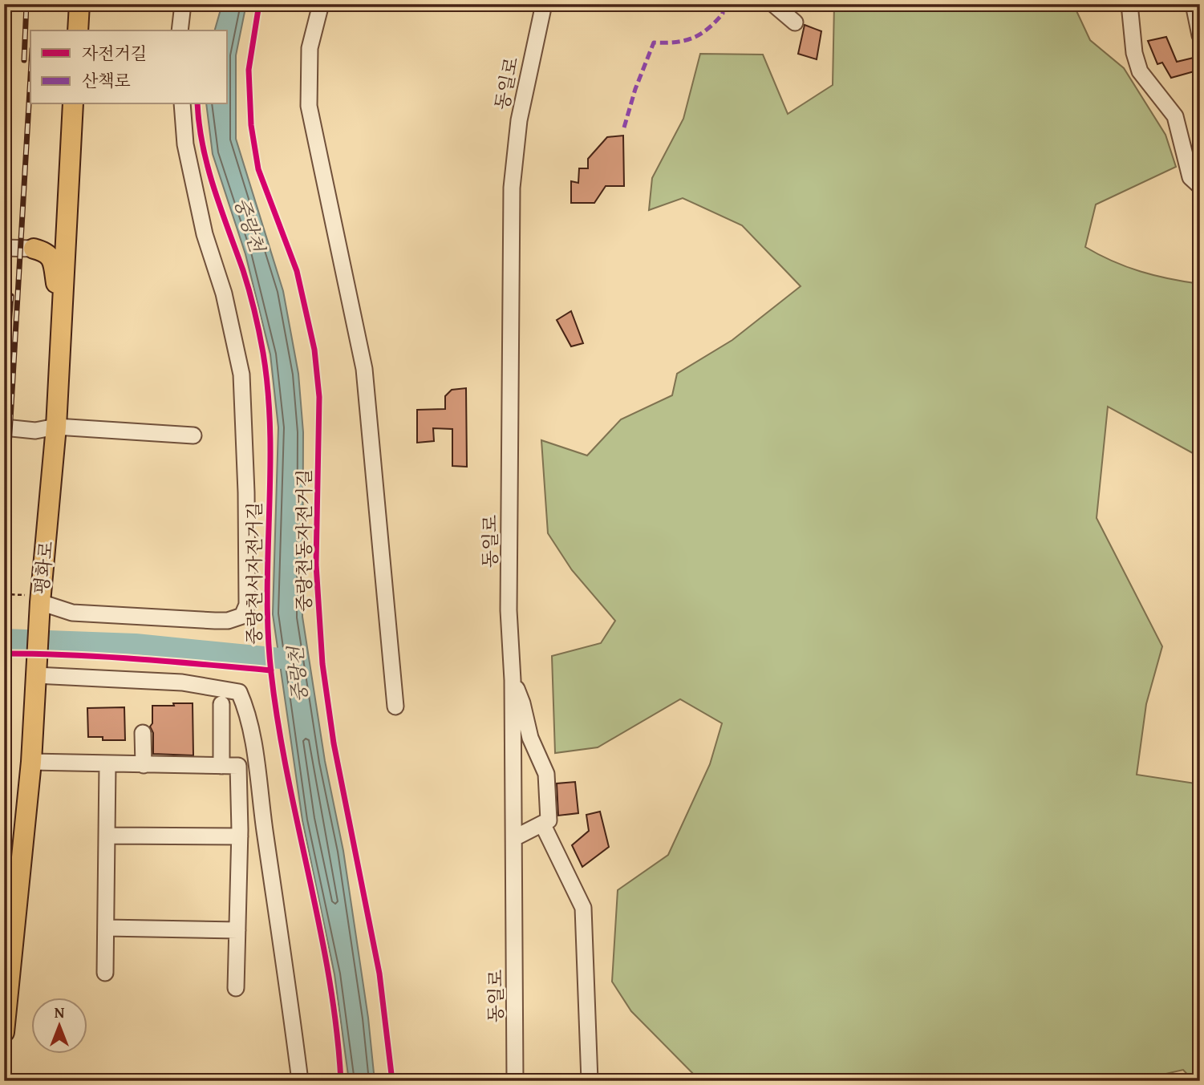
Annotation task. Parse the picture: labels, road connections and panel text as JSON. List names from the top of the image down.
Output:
{
  "streets": {
    "main road": ["평화로"],
    "street": ["동일로"],
    "cycle path": ["중랑천동자전거길", "중랑천서자전거길"]
  },
  "water": ["중랑천"],
  "legend": ["자전거길", "산책로"],
  "north": "top"
}
